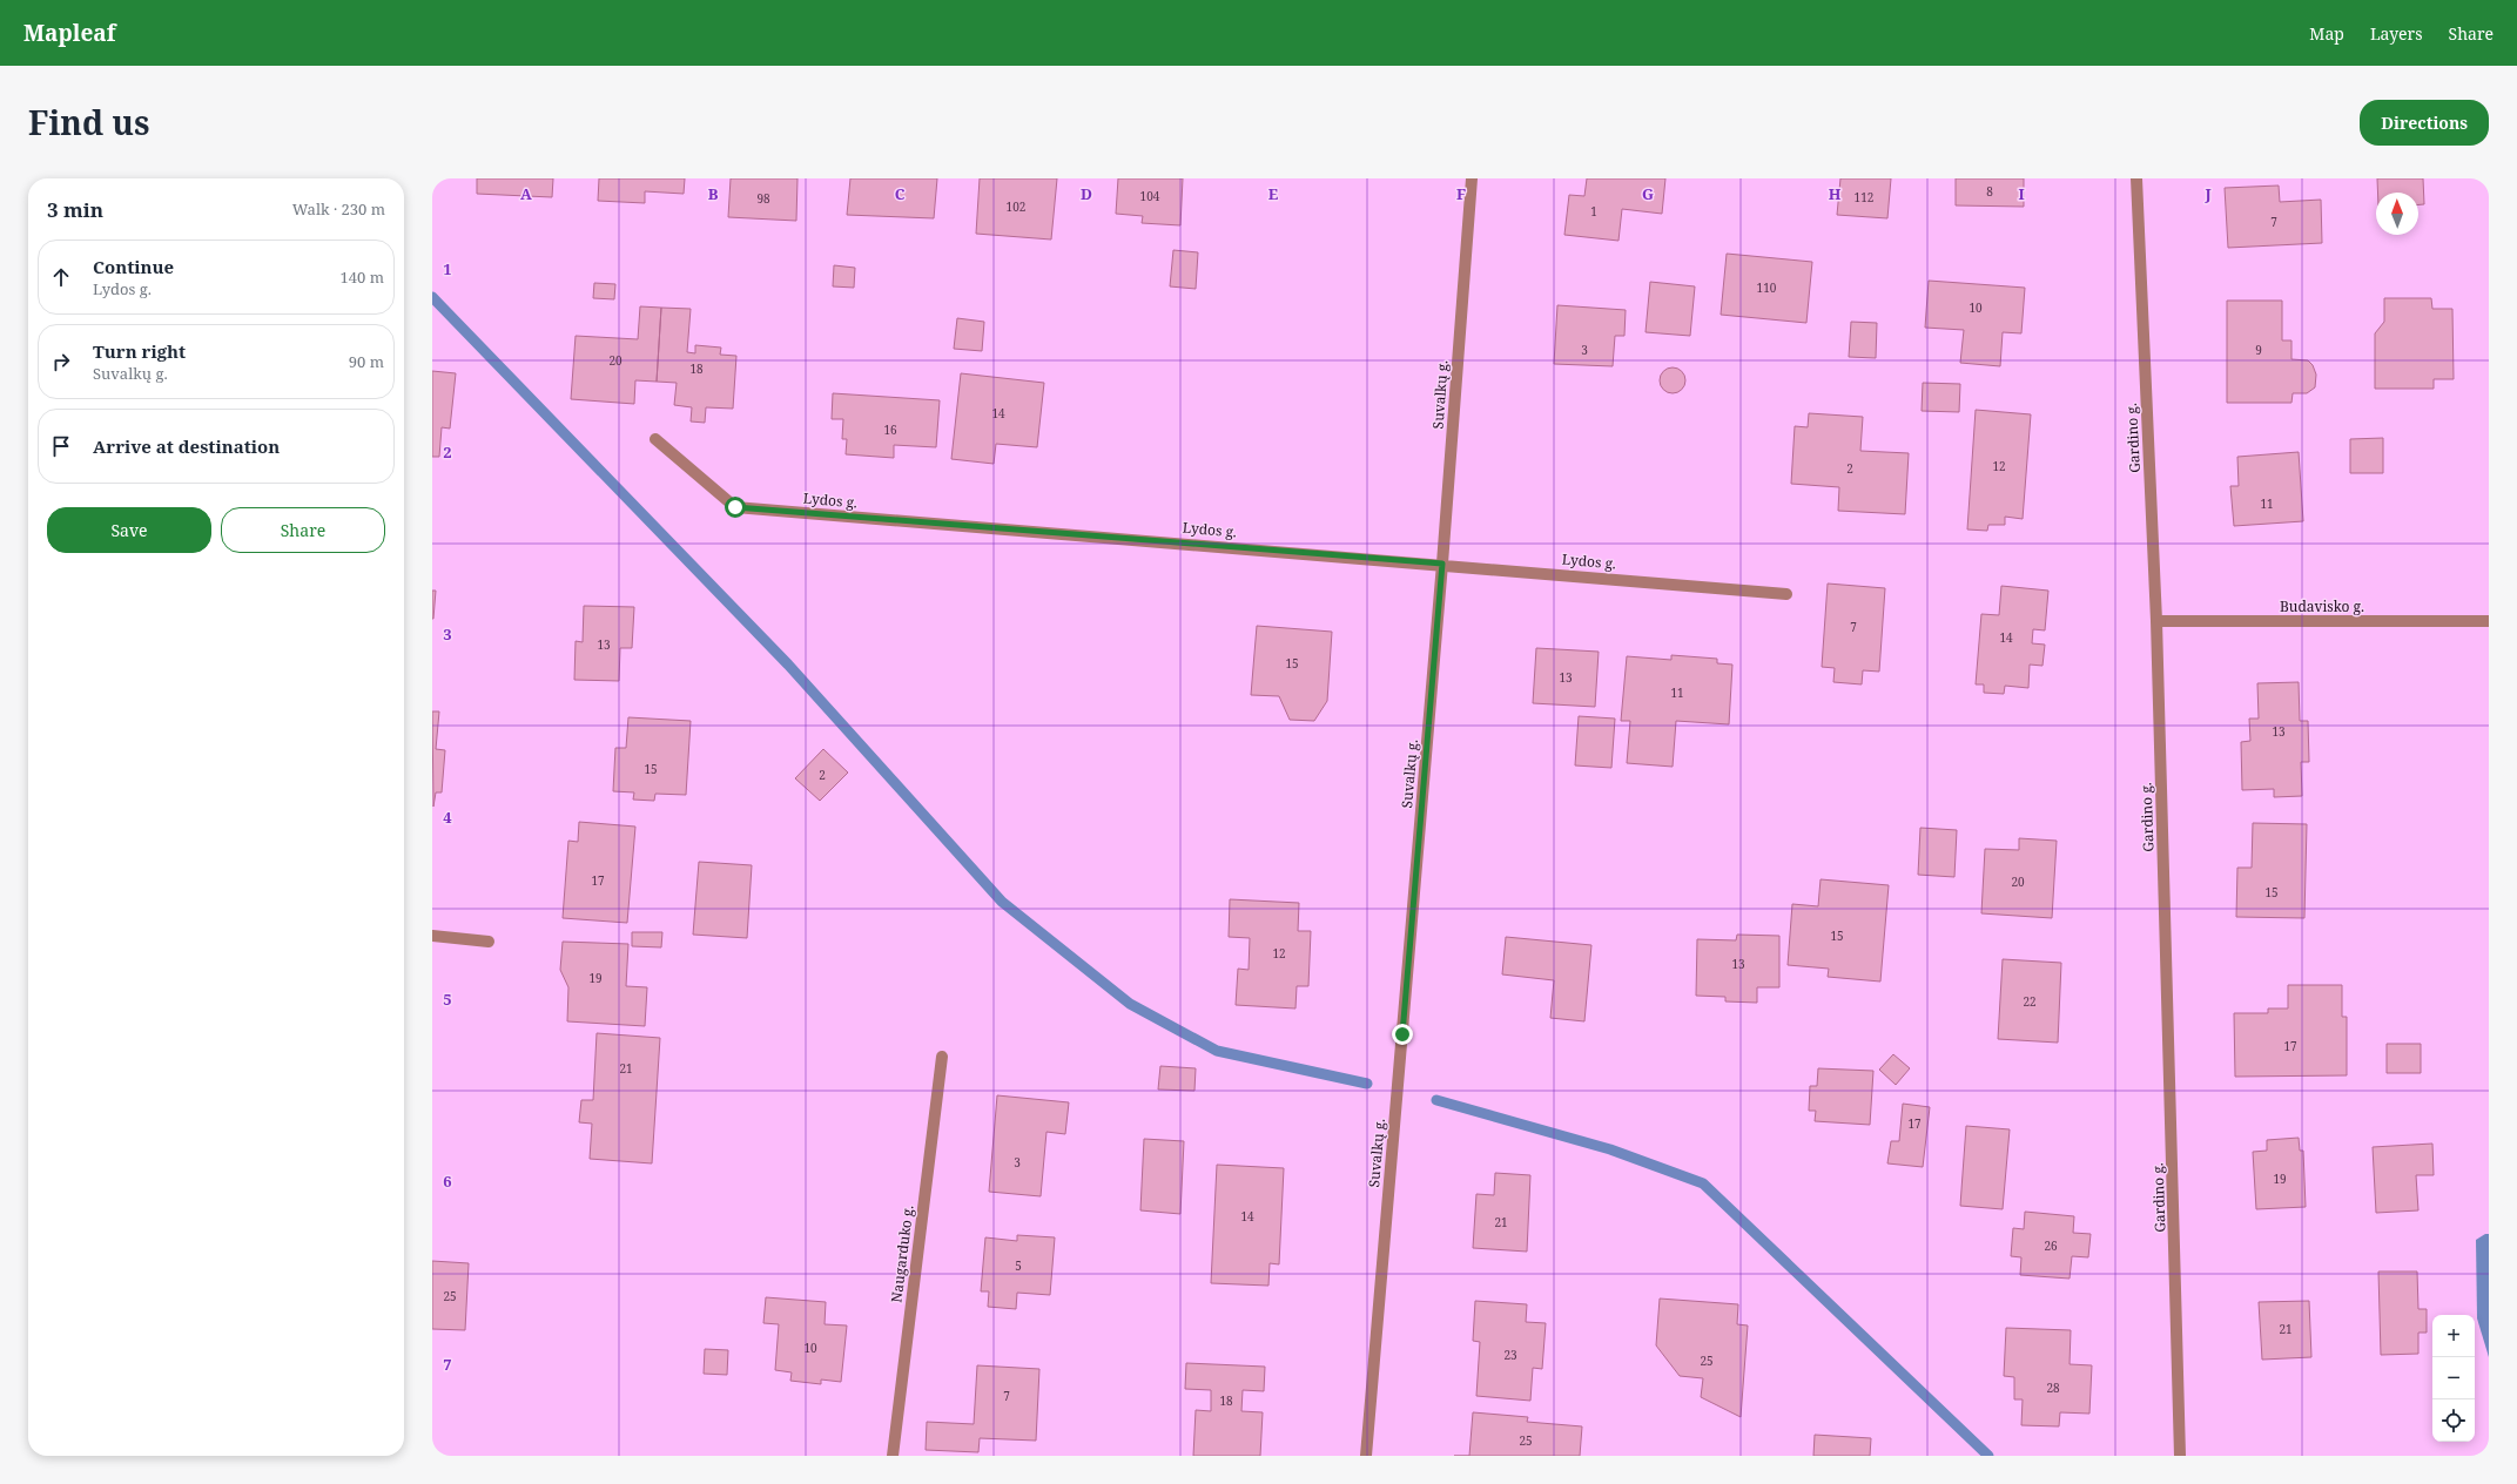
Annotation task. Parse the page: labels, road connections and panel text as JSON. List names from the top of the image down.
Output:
{
  "streets": {
    "street": [
      "Suvalkų g.",
      "Gardino g.",
      "Lydos g.",
      "Budavisko g.",
      "Naugarduko g."
    ]
  },
  "crossings": [
    ["Suvalkų g.", "Lydos g."],
    ["Gardino g.", "Budavisko g."]
  ],
  "house_numbers": [
    "8",
    "104",
    "112",
    "98",
    "102",
    "1",
    "7",
    "110",
    "10",
    "3",
    "9",
    "20",
    "18",
    "14",
    "16",
    "12",
    "2",
    "11",
    "7",
    "14",
    "13",
    "15",
    "13",
    "11",
    "13",
    "15",
    "2",
    "17",
    "20",
    "15",
    "15",
    "12",
    "13",
    "19",
    "22",
    "17",
    "21",
    "17",
    "3",
    "19",
    "14",
    "21",
    "26",
    "5",
    "25",
    "21",
    "10",
    "23",
    "25",
    "28",
    "7",
    "18",
    "25"
  ],
  "north": "top",
  "page": {
    "header": "Mapleaf",
    "nav": ["Map", "Layers", "Share"],
    "title": "Find us",
    "buttons": [
      "Directions",
      ["Save", "Share"]
    ],
    "heading": ["3 min", "Walk · 230 m"],
    "list": [
      ["Continue", "Lydos g.", "140 m"],
      ["Turn right", "Suvalkų g.", "90 m"],
      "Arrive at destination"
    ],
    "map_buttons": ["+", "−"]
  },
  "grid": {
    "columns": [
      "A",
      "B",
      "C",
      "D",
      "E",
      "F",
      "G",
      "H",
      "I",
      "J"
    ],
    "rows": [
      "1",
      "2",
      "3",
      "4",
      "5",
      "6",
      "7"
    ]
  }
}
